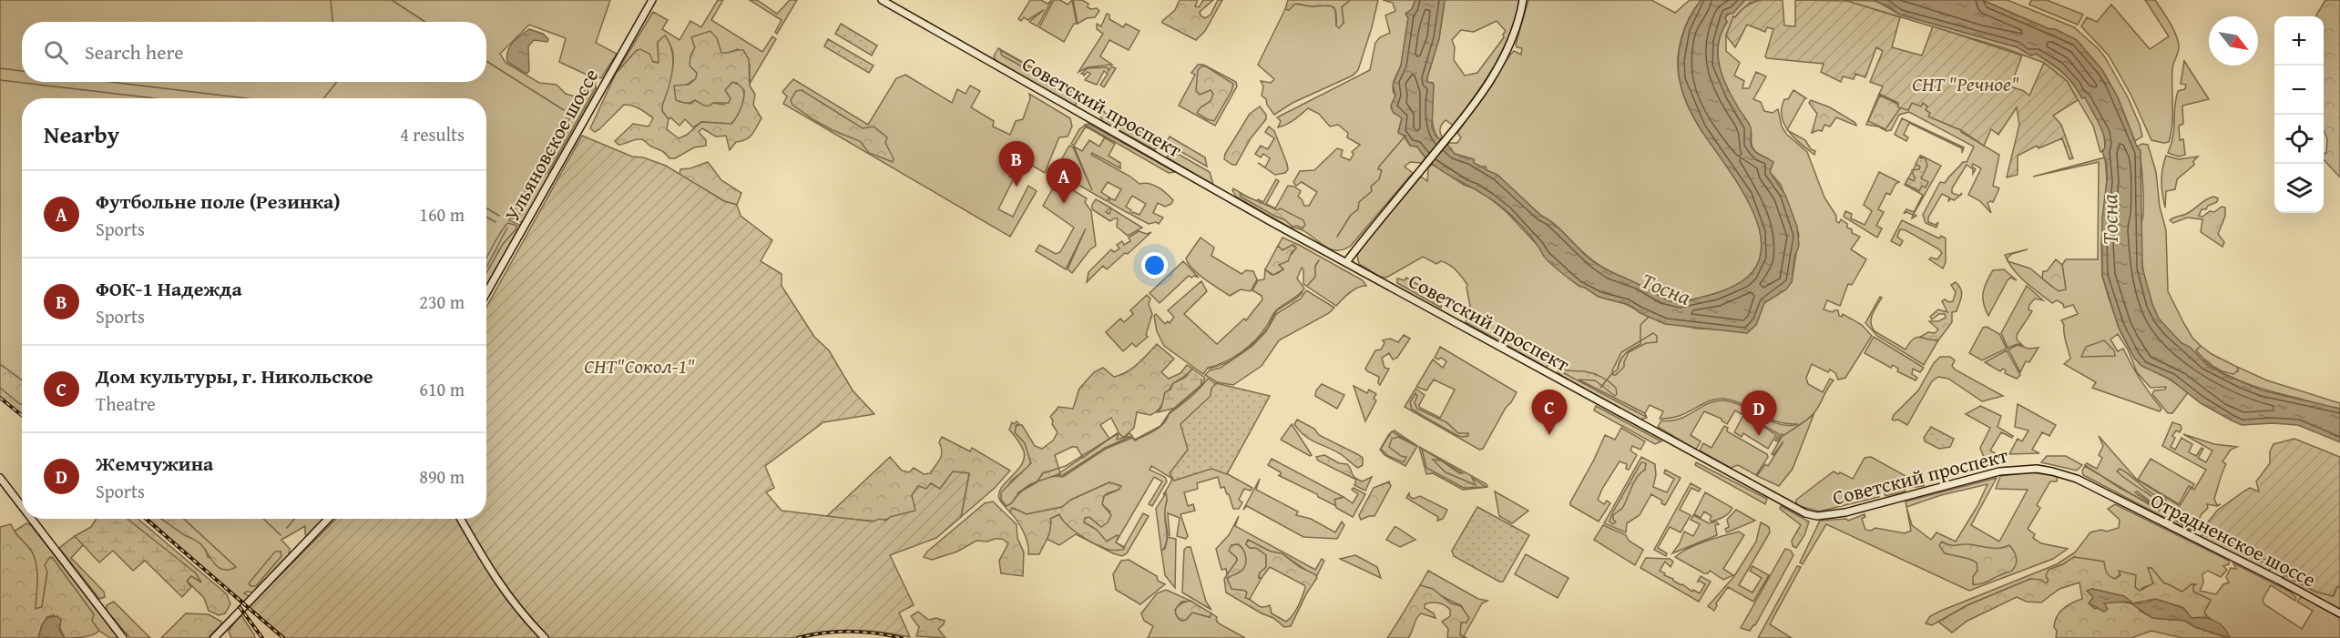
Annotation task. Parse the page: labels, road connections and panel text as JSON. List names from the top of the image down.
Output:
{
  "streets": {
    "main road": ["Советский проспект", "Ульяновское шоссе", "Отрадненское шоссе"]
  },
  "crossings": [
    ["Советский проспект", "Отрадненское шоссе"]
  ],
  "water": ["Тосна"],
  "parks": ["СНТ \"Речное\"", "СНТ\"Сокол-1\""],
  "north": "bottom right",
  "page": {
    "map_buttons": ["+", "−"],
    "search": "Search here",
    "heading": ["Nearby", "4 results"],
    "pins": [
      "B",
      "A",
      "C",
      "D"
    ],
    "list": [
      {
        "mark": "A",
        "name": "Футбольне поле (Резинка)",
        "note": "Sports",
        "value": "160 m"
      },
      {
        "mark": "B",
        "name": "ФОК-1 Надежда",
        "note": "Sports",
        "value": "230 m"
      },
      {
        "mark": "C",
        "name": "Дом культуры, г. Никольское",
        "note": "Theatre",
        "value": "610 m"
      },
      {
        "mark": "D",
        "name": "Жемчужина",
        "note": "Sports",
        "value": "890 m"
      }
    ]
  }
}
